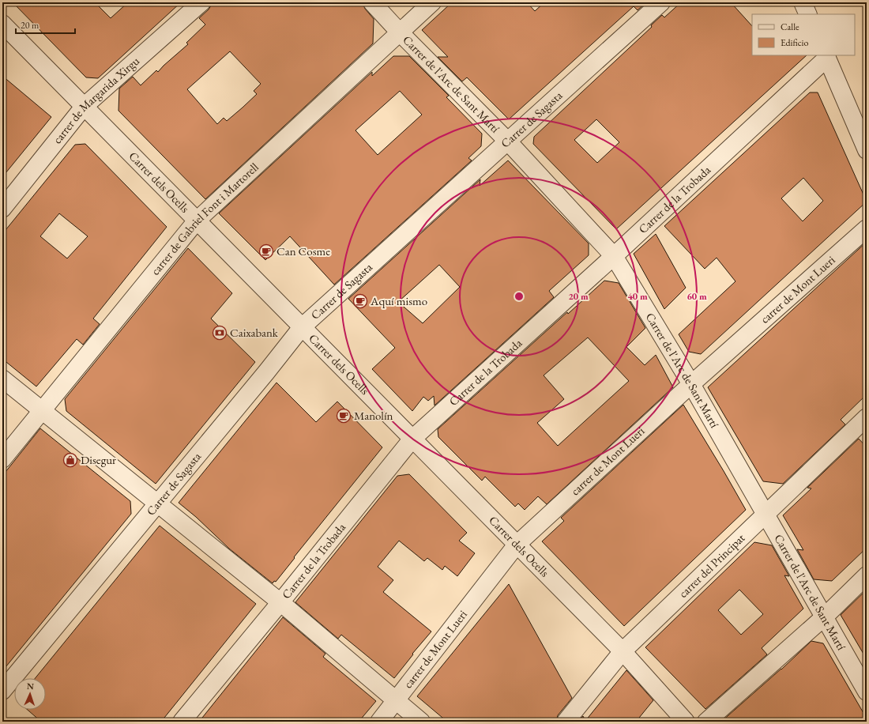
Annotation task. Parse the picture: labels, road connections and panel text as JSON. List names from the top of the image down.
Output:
{
  "streets": {
    "street": [
      "Carrer de l'Arc de Sant Martí",
      "carrer de Margarida Xirgu",
      "Carrer de Sagasta",
      "Carrer dels Ocells",
      "Carrer de la Trobada",
      "carrer de Gabriel Font i Martorell",
      "carrer de Mont Lueri",
      "carrer del Principat"
    ]
  },
  "crossings": [
    ["Carrer de l'Arc de Sant Martí", "Carrer de Sagasta"],
    ["Carrer de l'Arc de Sant Martí", "Carrer de la Trobada"],
    ["Carrer de l'Arc de Sant Martí", "carrer de Gabriel Font i Martorell"],
    ["Carrer de l'Arc de Sant Martí", "carrer de Mont Lueri"],
    ["Carrer de l'Arc de Sant Martí", "carrer del Principat"],
    ["carrer de Margarida Xirgu", "Carrer dels Ocells"],
    ["Carrer de Sagasta", "Carrer dels Ocells"],
    ["Carrer dels Ocells", "Carrer de la Trobada"],
    ["Carrer dels Ocells", "carrer de Gabriel Font i Martorell"],
    ["Carrer dels Ocells", "carrer de Mont Lueri"],
    ["Carrer dels Ocells", "carrer del Principat"]
  ],
  "places": {
    "cafe": ["Can Cosme", "Aquí mismo", "Manolín"],
    "bank": ["Caixabank"],
    "shop": ["Disegur"]
  },
  "legend": ["Calle", "Edificio"],
  "scale_bar": "20 m",
  "north": "top",
  "rings": ["20 m", "40 m", "60 m"]
}
